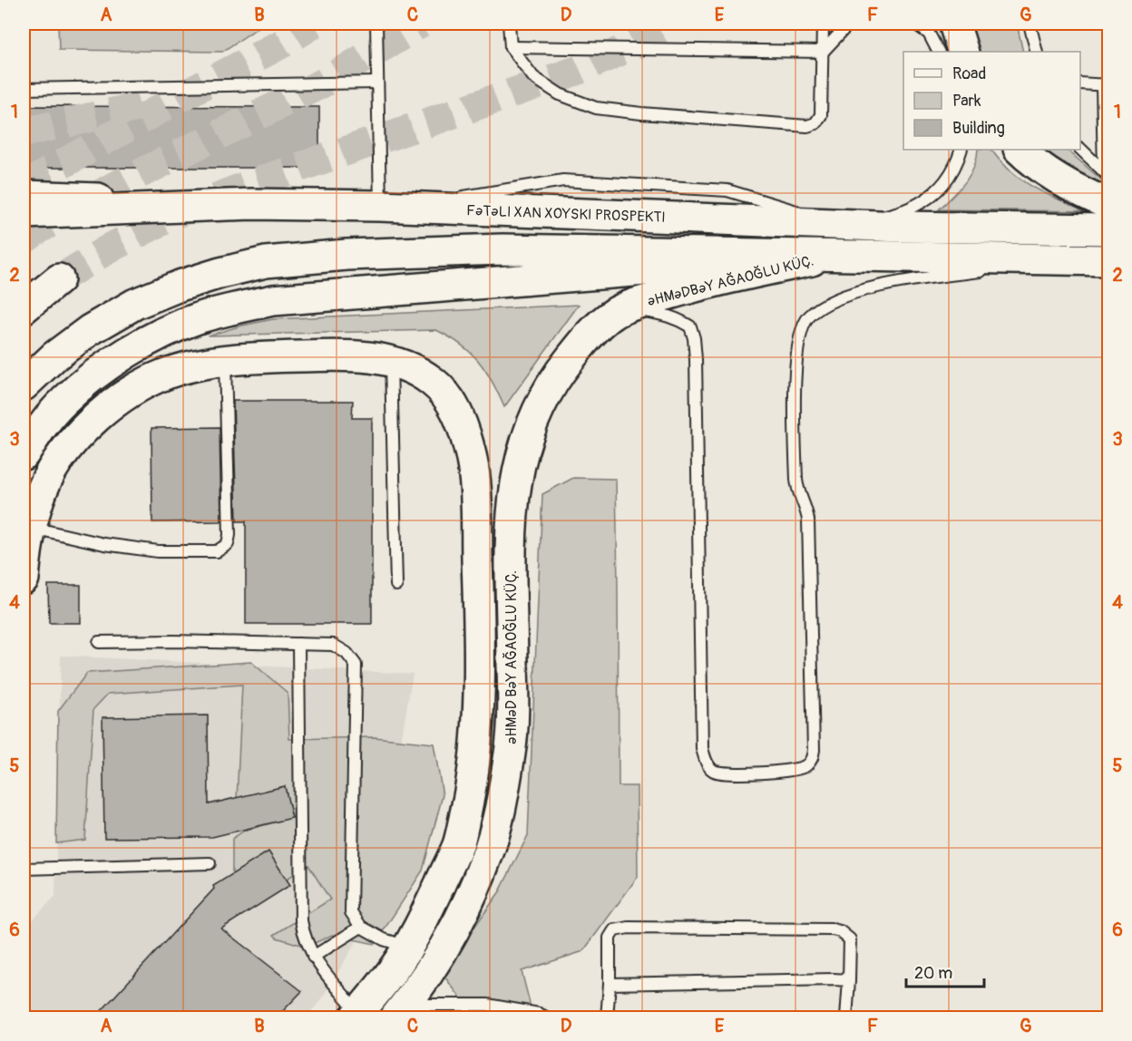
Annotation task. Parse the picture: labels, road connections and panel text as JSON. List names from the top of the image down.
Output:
{
  "streets": {
    "street": ["FƏTƏLI XAN XOYSKI PROSPEKTI", "ƏHMƏDBƏY AĞAOĞLU KÜÇ.", "ƏHMƏD BƏY AĞAOĞLU KÜÇ."]
  },
  "crossings": [
    ["ƏHMƏDBƏY AĞAOĞLU KÜÇ.", "ƏHMƏD BƏY AĞAOĞLU KÜÇ."]
  ],
  "legend": ["Road", "Park", "Building"],
  "scale_bar": "20 m",
  "grid": {
    "columns": [
      "A",
      "B",
      "C",
      "D",
      "E",
      "F",
      "G"
    ],
    "rows": [
      "1",
      "2",
      "3",
      "4",
      "5",
      "6"
    ]
  }
}
